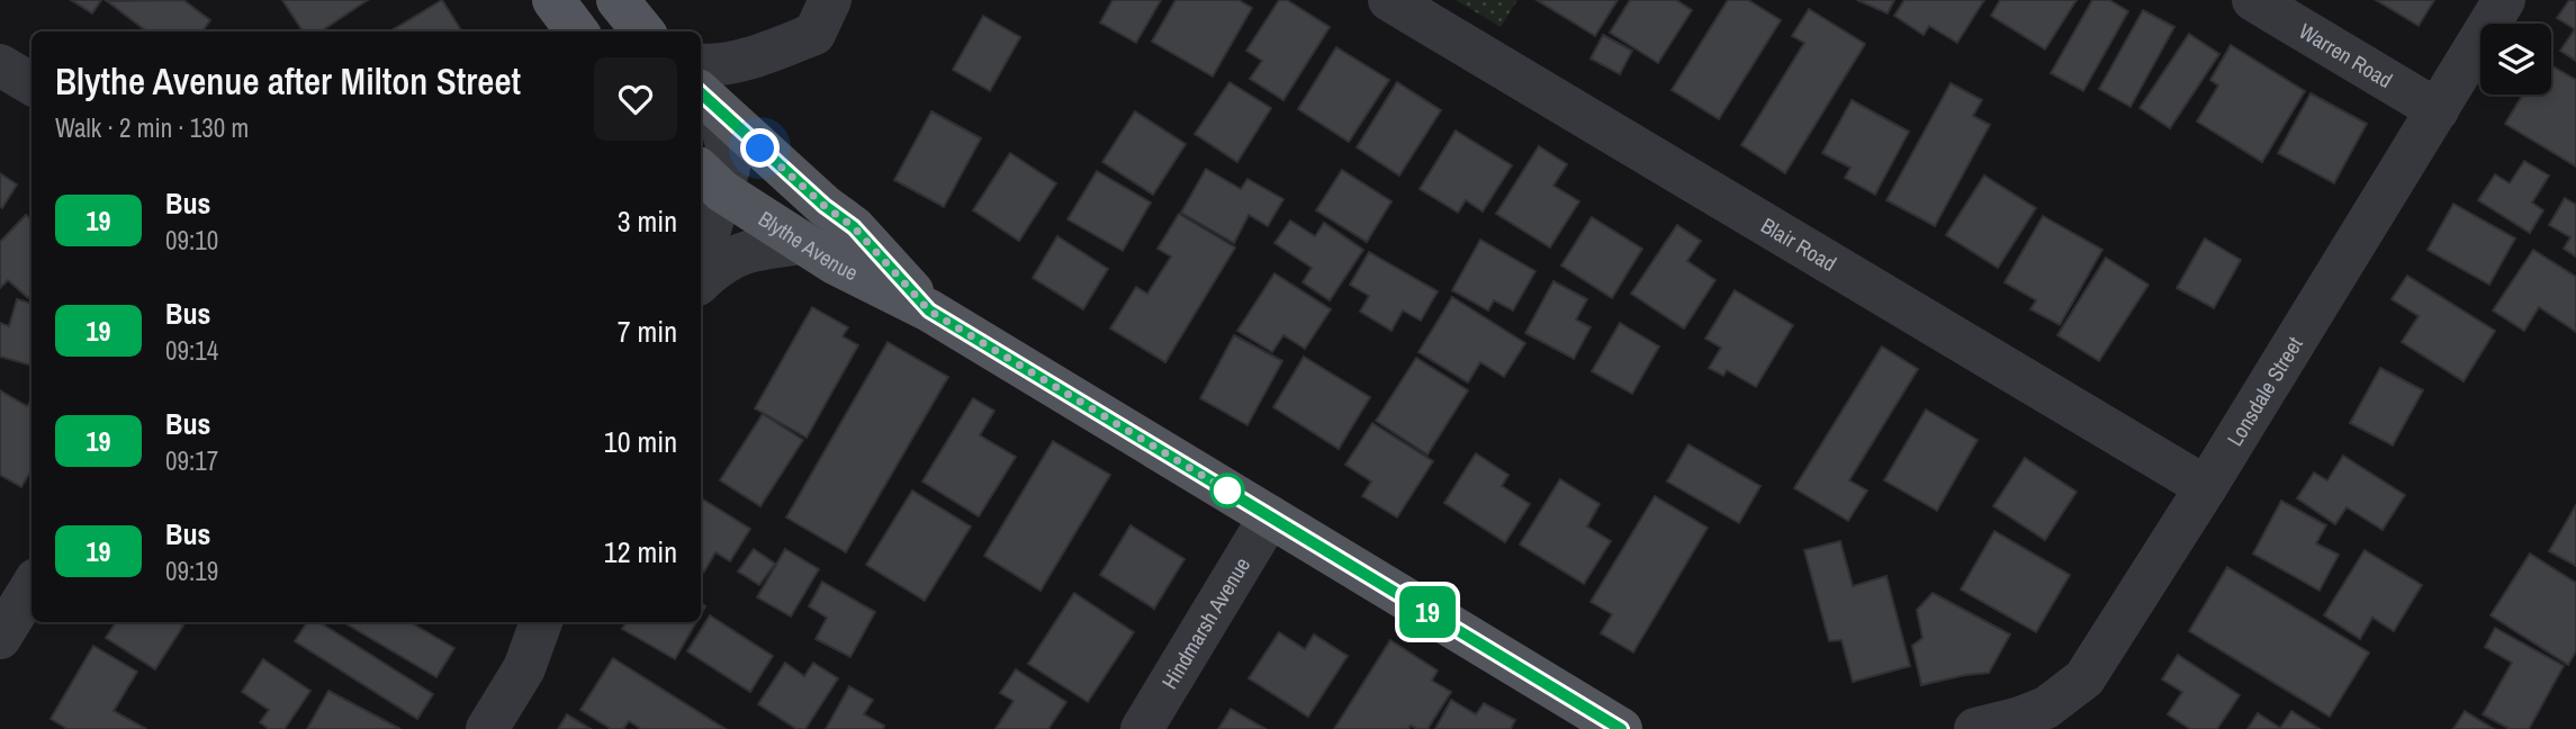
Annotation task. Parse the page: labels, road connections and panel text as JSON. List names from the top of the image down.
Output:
{
  "streets": {
    "main road": ["Blythe Avenue"],
    "street": [
      "Warren Road",
      "Blair Road",
      "Lonsdale Street",
      "Hindmarsh Avenue"
    ]
  },
  "crossings": [
    ["Warren Road", "Lonsdale Street"],
    ["Blair Road", "Lonsdale Street"],
    ["Blythe Avenue", "Hindmarsh Avenue"]
  ],
  "lines": ["bus line 19"],
  "page": {
    "on_map": "19",
    "heading": ["Blythe Avenue after Milton Street", "Walk · 2 min · 130 m"],
    "list": [
      {
        "mark": "19",
        "name": "Bus",
        "note": "09:10",
        "value": "3 min"
      },
      {
        "mark": "19",
        "name": "Bus",
        "note": "09:14",
        "value": "7 min"
      },
      {
        "mark": "19",
        "name": "Bus",
        "note": "09:17",
        "value": "10 min"
      },
      {
        "mark": "19",
        "name": "Bus",
        "note": "09:19",
        "value": "12 min"
      }
    ]
  }
}
